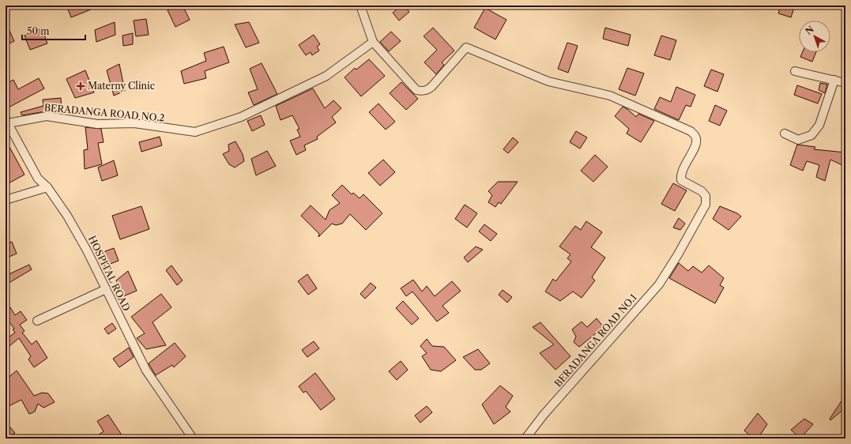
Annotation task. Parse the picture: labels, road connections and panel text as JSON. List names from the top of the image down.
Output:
{
  "streets": {
    "street": ["BERADANGA ROAD NO.2", "HOSPITAL ROAD", "BERADANGA ROAD NO.1"]
  },
  "crossings": [
    ["BERADANGA ROAD NO.2", "HOSPITAL ROAD"],
    ["BERADANGA ROAD NO.2", "BERADANGA ROAD NO.1"]
  ],
  "places": {
    "health": ["Materny Clinic"]
  },
  "scale_bar": "50 m",
  "north": "top left"
}
